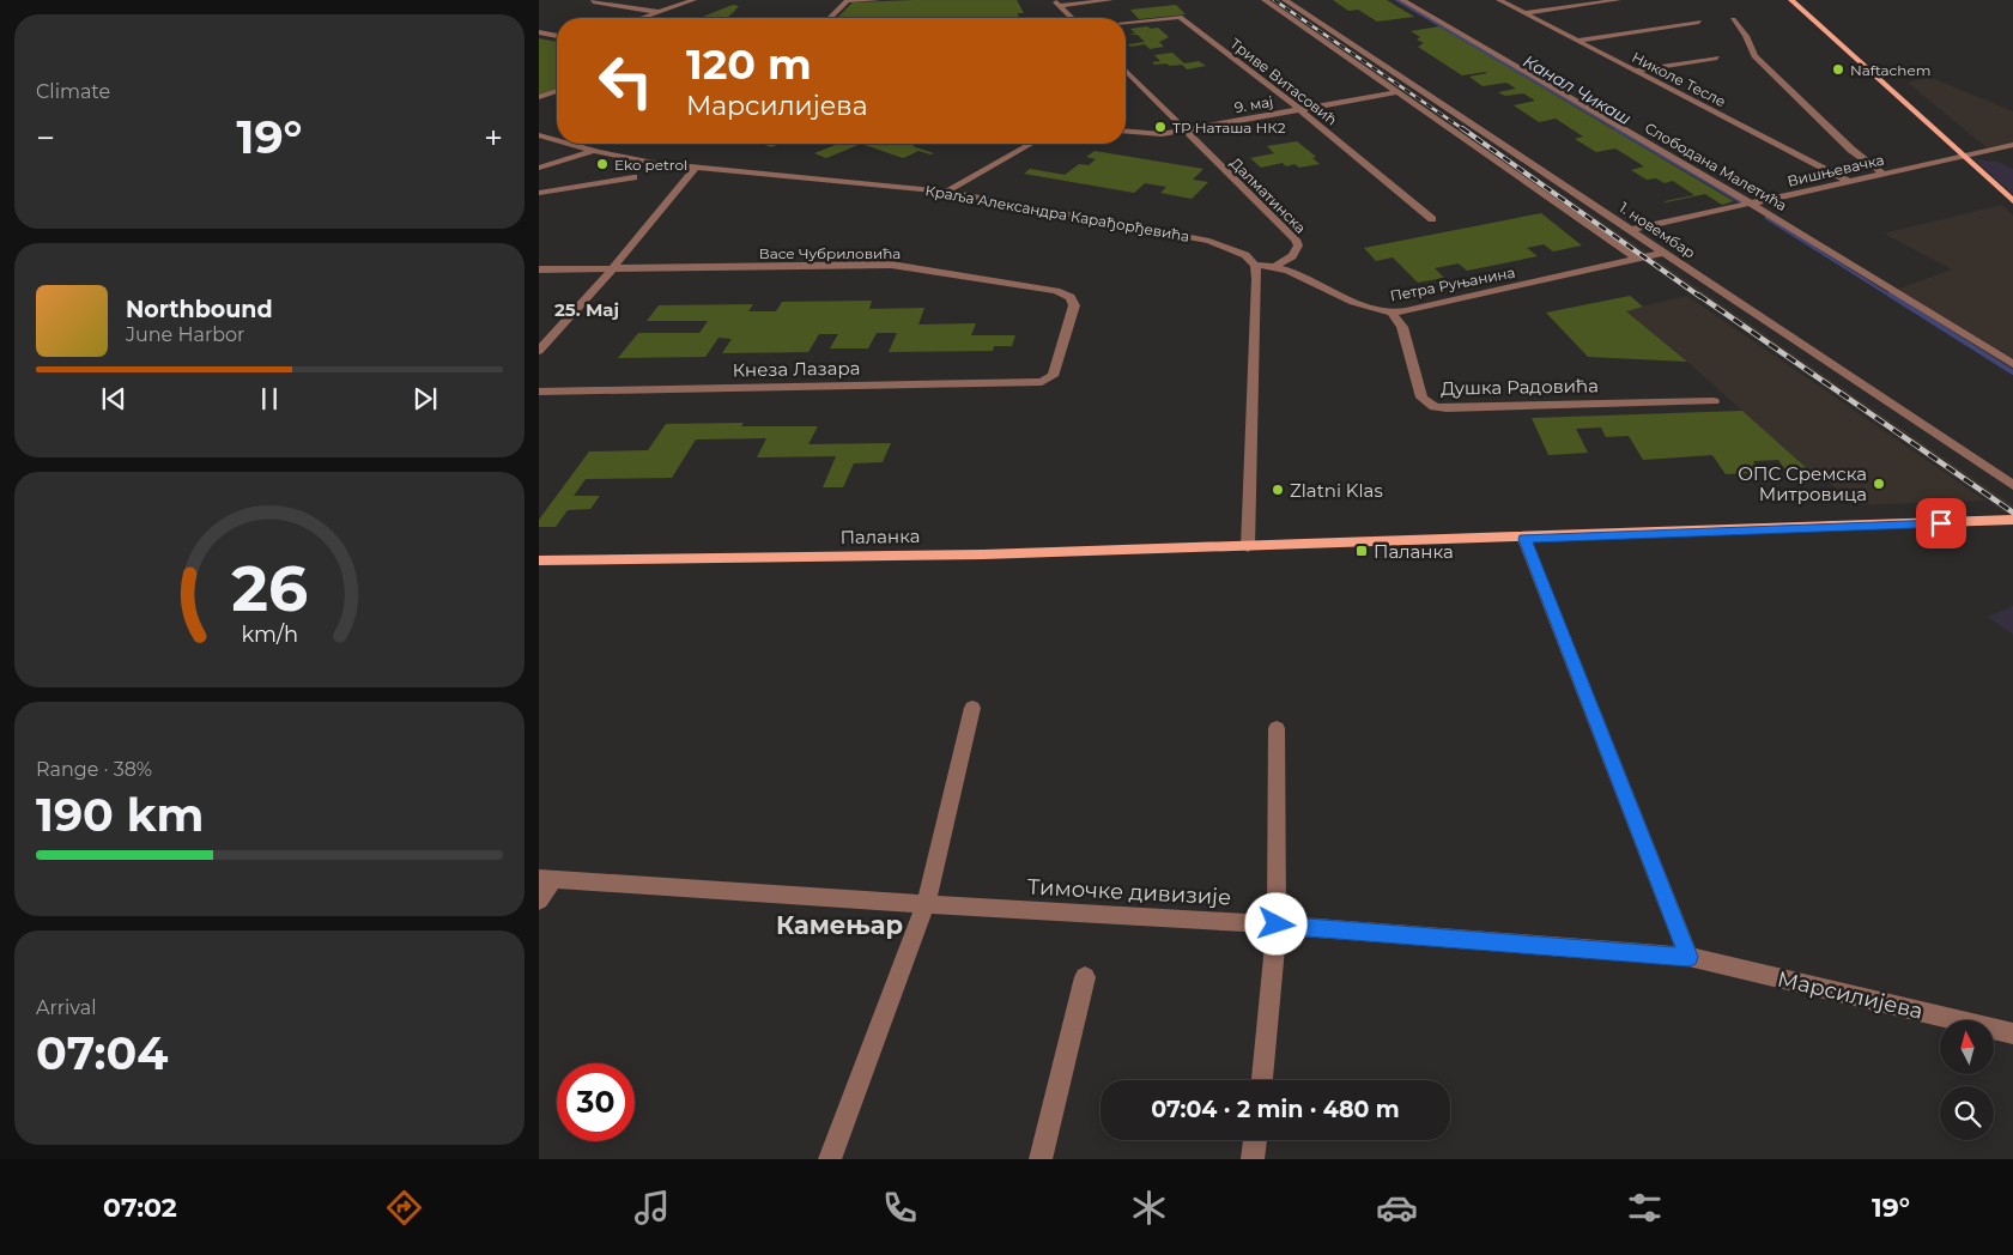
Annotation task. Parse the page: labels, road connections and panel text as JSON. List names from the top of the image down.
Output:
{
  "streets": {
    "main road": ["Паланка"],
    "street": [
      "Николе Тесле",
      "Триве Витасовић",
      "9. мај",
      "Слободана Малетића",
      "Вишњевачка",
      "Далматинска",
      "Краља Александра Карађорђевића",
      "1. новембар",
      "Васе Чубриловића",
      "Петра Руњанина",
      "Кнеза Лазара",
      "Душка Радовића",
      "Тимочке дивизије",
      "Марсилијева"
    ]
  },
  "crossings": [
    ["Николе Тесле", "Вишњевачка"],
    ["Триве Витасовић", "9. мај"],
    ["9. мај", "Далматинска"],
    ["9. мај", "1. новембар"],
    ["Слободана Малетића", "Вишњевачка"],
    ["Вишњевачка", "1. новембар"],
    ["Далматинска", "Петра Руњанина"],
    ["Краља Александра Карађорђевића", "Петра Руњанина"],
    ["1. новембар", "Петра Руњанина"],
    ["Васе Чубриловића", "Кнеза Лазара"],
    ["Петра Руњанина", "Душка Радовића"],
    ["Тимочке дивизије", "Марсилијева"]
  ],
  "districts": ["25. Мај", "Камењар"],
  "water": ["Канал Чикаш"],
  "places": {
    "other": [
      "Naftachem",
      "ТР Наташа НК2",
      "Eko petrol",
      "ОПС Сремска Митровица",
      "Zlatni Klas"
    ],
    "transit": ["Паланка"]
  },
  "north": "top",
  "page": {
    "tile": [
      "Climate",
      ["Range · 38%", "190 km"],
      ["Arrival", "07:04"]
    ],
    "turn": ["120 m", "Марсилијева"],
    "heat": ["−", "19°", "+"],
    "song": ["Northbound", "June Harbor"],
    "limit": "30",
    "trip": "07:04 · 2 min · 480 m",
    "tabs": ["07:02", "19°"],
    "gauge": ["26", "km/h"]
  }
}
